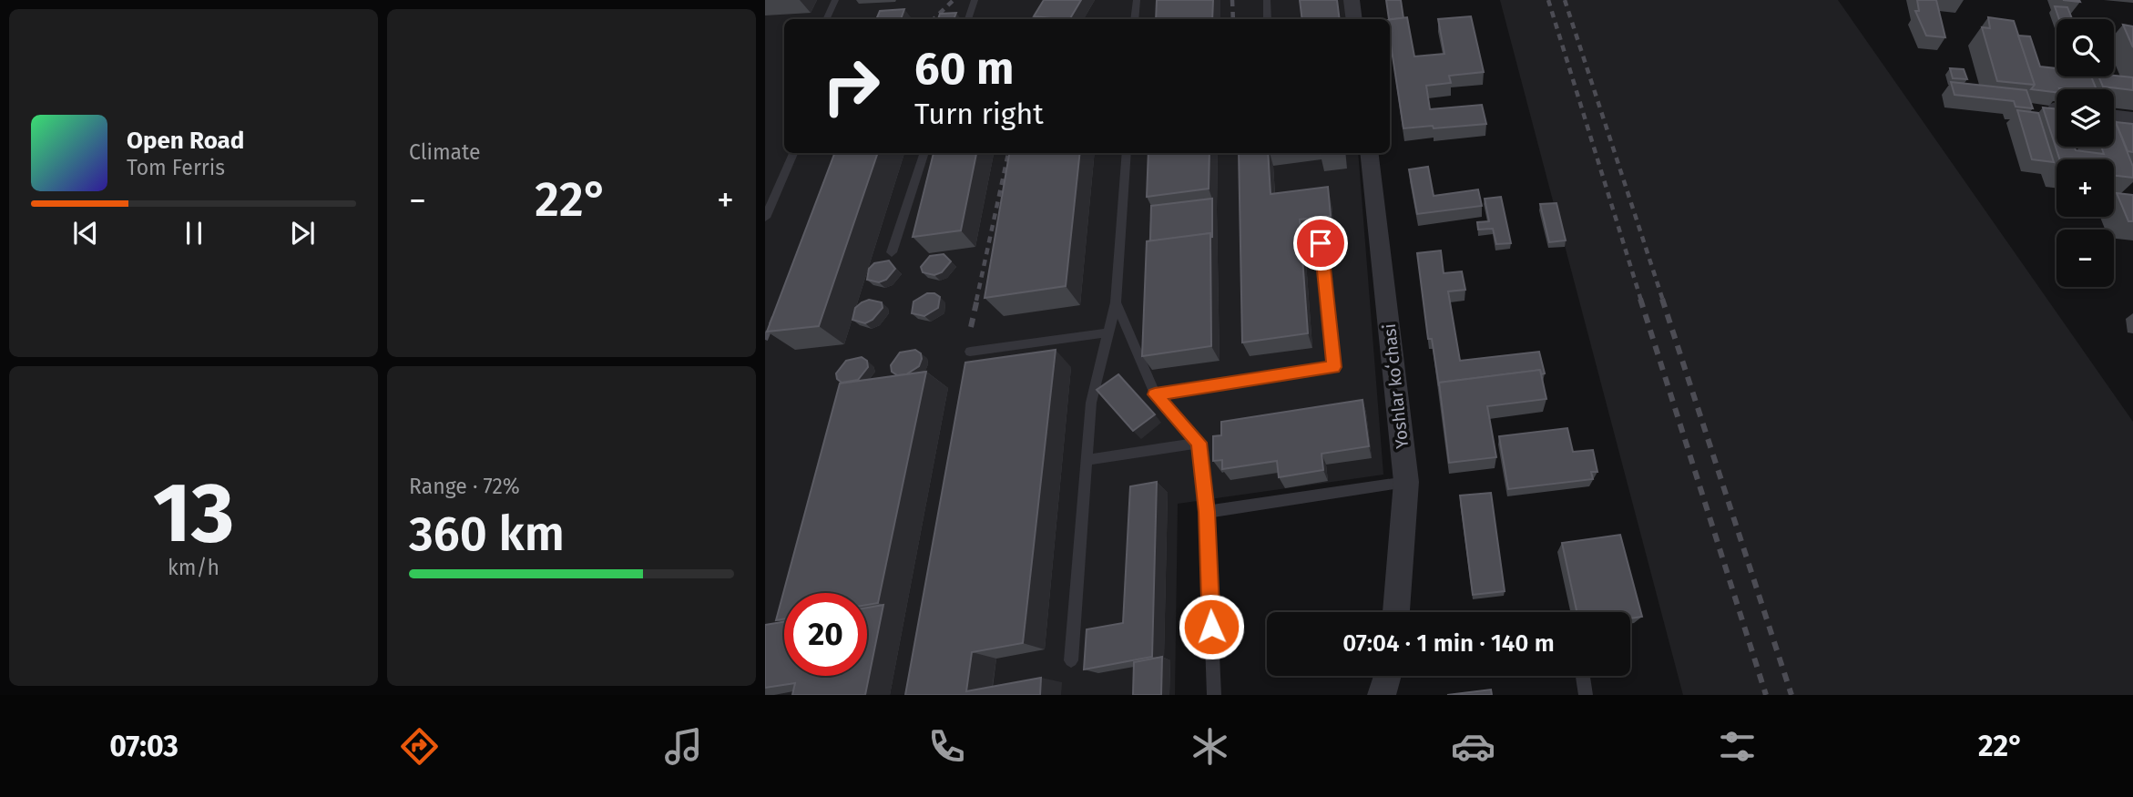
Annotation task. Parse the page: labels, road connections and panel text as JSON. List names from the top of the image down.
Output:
{
  "streets": {
    "street": ["Yoshlar koʻchasi"]
  },
  "page": {
    "tile": [
      "Climate",
      ["13", "km/h"],
      ["Range · 72%", "360 km"]
    ],
    "map_buttons": ["+", "−"],
    "turn": ["60 m", "Turn right"],
    "song": ["Open Road", "Tom Ferris"],
    "heat": ["−", "22°", "+"],
    "limit": "20",
    "trip": "07:04 · 1 min · 140 m",
    "tabs": ["07:03", "22°"]
  }
}
